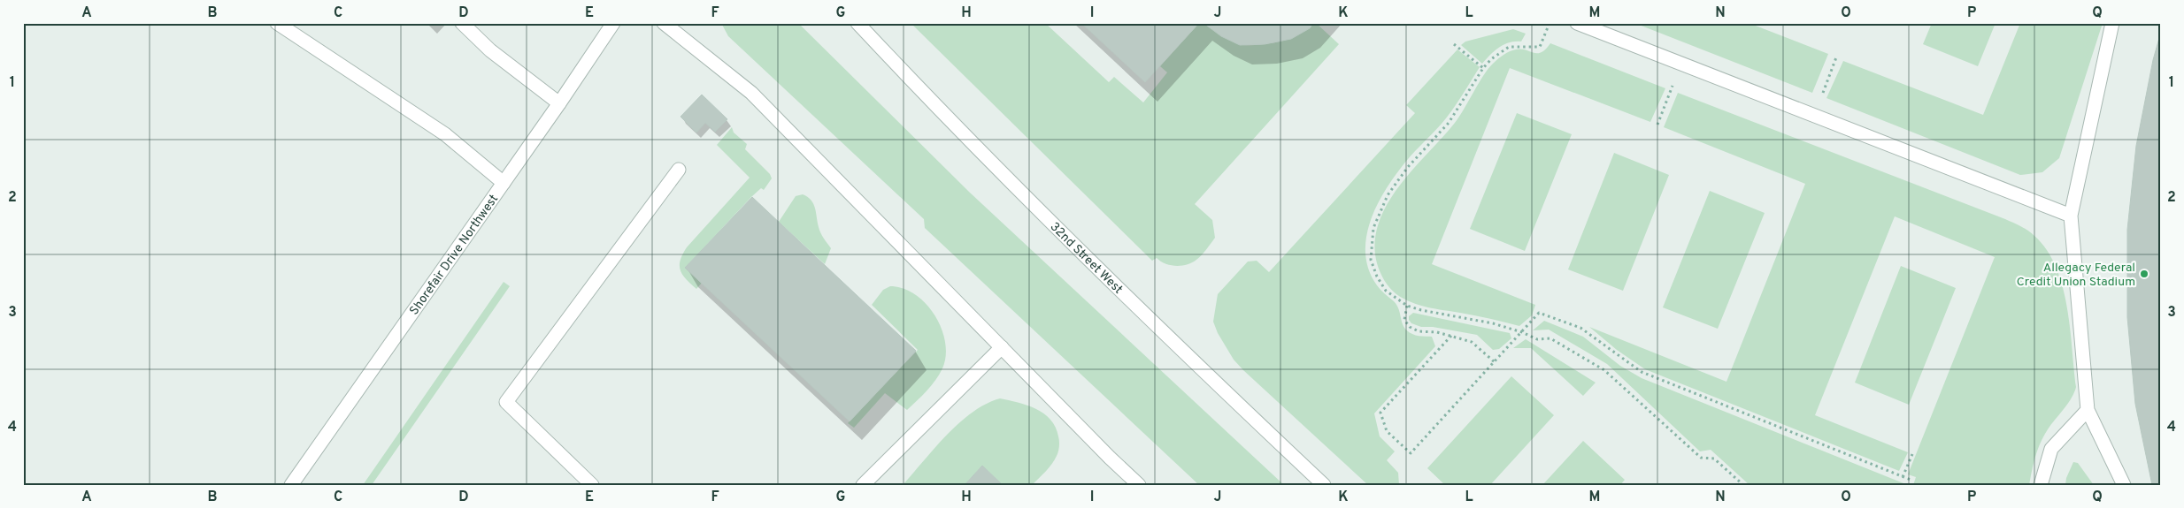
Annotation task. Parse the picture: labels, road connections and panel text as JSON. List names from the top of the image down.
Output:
{
  "streets": {
    "street": ["Shorefair Drive Northwest", "32nd Street West"]
  },
  "places": ["Allegacy Federal Credit Union Stadium"],
  "grid": {
    "columns": [
      "A",
      "B",
      "C",
      "D",
      "E",
      "F",
      "G",
      "H",
      "I",
      "J",
      "K",
      "L",
      "M",
      "N",
      "O",
      "P",
      "Q"
    ],
    "rows": [
      "1",
      "2",
      "3",
      "4"
    ]
  }
}
